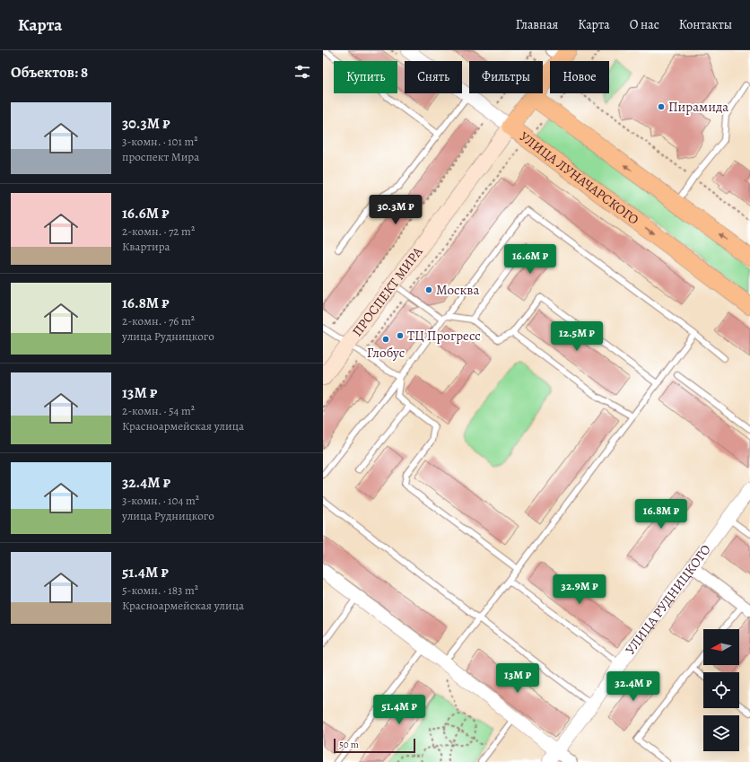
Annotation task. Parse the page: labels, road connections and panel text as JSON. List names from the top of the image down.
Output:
{
  "streets": {
    "main road": ["УЛИЦА ЛУНАЧАРСКОГО", "ПРОСПЕКТ МИРА"],
    "street": ["УЛИЦА РУДНИЦКОГО"]
  },
  "crossings": [
    ["УЛИЦА ЛУНАЧАРСКОГО", "ПРОСПЕКТ МИРА"]
  ],
  "one_way": ["УЛИЦА ЛУНАЧАРСКОГО"],
  "places": [
    "Пирамида",
    "Москва",
    "ТЦ Прогресс",
    "Глобус"
  ],
  "scale_bar": "50 m",
  "north": "left",
  "page": {
    "header": "Карта",
    "nav": [
      "Главная",
      "Карта",
      "О нас",
      "Контакты"
    ],
    "heading": "Объектов: 8",
    "chip": [
      "Купить",
      "Снять",
      "Фильтры",
      "Новое"
    ],
    "list": [
      {
        "name": "30.3M ₽",
        "note": "3-комн. · 101 m² · проспект Мира"
      },
      {
        "name": "16.6M ₽",
        "note": "2-комн. · 72 m² · Квартира"
      },
      {
        "name": "16.8M ₽",
        "note": "2-комн. · 76 m² · улица Рудницкого"
      },
      {
        "name": "13M ₽",
        "note": "2-комн. · 54 m² · Красноармейская улица"
      },
      {
        "name": "32.4M ₽",
        "note": "3-комн. · 104 m² · улица Рудницкого"
      },
      {
        "name": "51.4M ₽",
        "note": "5-комн. · 183 m² · Красноармейская улица"
      }
    ],
    "price": [
      "30.3M ₽",
      "16.6M ₽",
      "12.5M ₽",
      "16.8M ₽",
      "32.9M ₽",
      "13M ₽",
      "32.4M ₽",
      "51.4M ₽"
    ],
    "scale": "50 m"
  }
}
